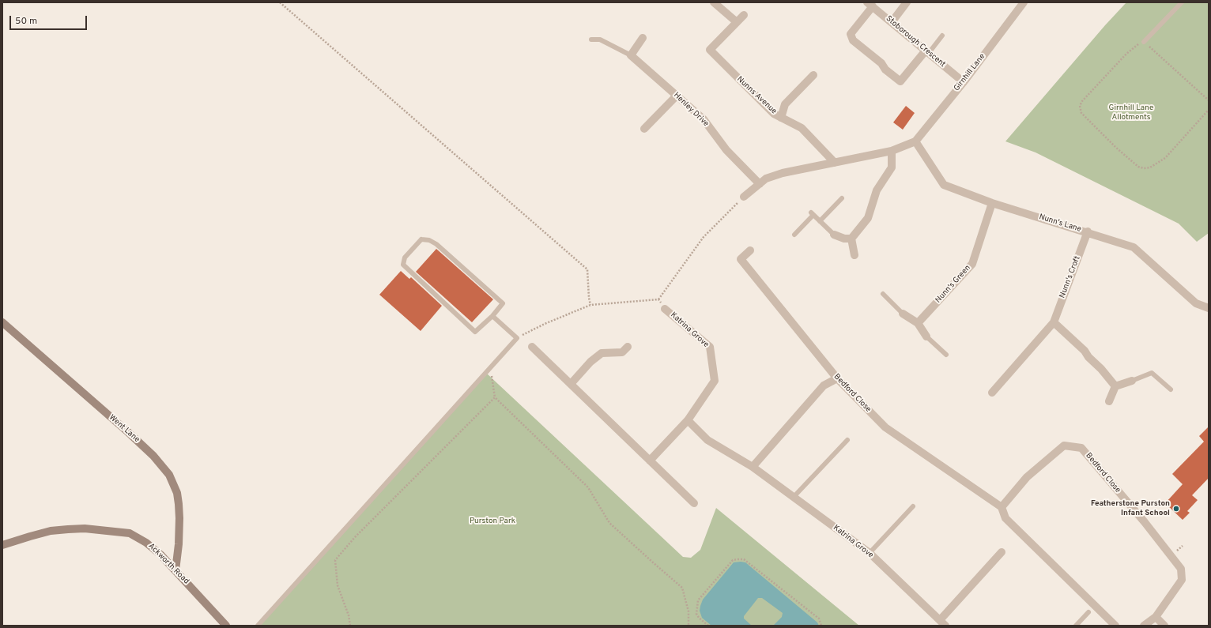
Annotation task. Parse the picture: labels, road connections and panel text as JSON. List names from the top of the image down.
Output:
{
  "streets": {
    "main road": ["Went Lane", "Ackworth Road"],
    "street": [
      "Stoborough Crescent",
      "Girnhill Lane",
      "Nunns Avenue",
      "Henley Drive",
      "Nunn's Lane",
      "Nunn's Croft",
      "Nunn's Green",
      "Katrina Grove",
      "Bedford Close"
    ]
  },
  "crossings": [
    ["Stoborough Crescent", "Girnhill Lane"],
    ["Girnhill Lane", "Nunn's Lane"],
    ["Nunn's Lane", "Nunn's Croft"],
    ["Nunn's Lane", "Nunn's Green"],
    ["Went Lane", "Ackworth Road"]
  ],
  "parks": ["Girnhill Lane Allotments", "Purston Park"],
  "places": ["Featherstone Purston Infant School"],
  "scale_bar": "50 m"
}
